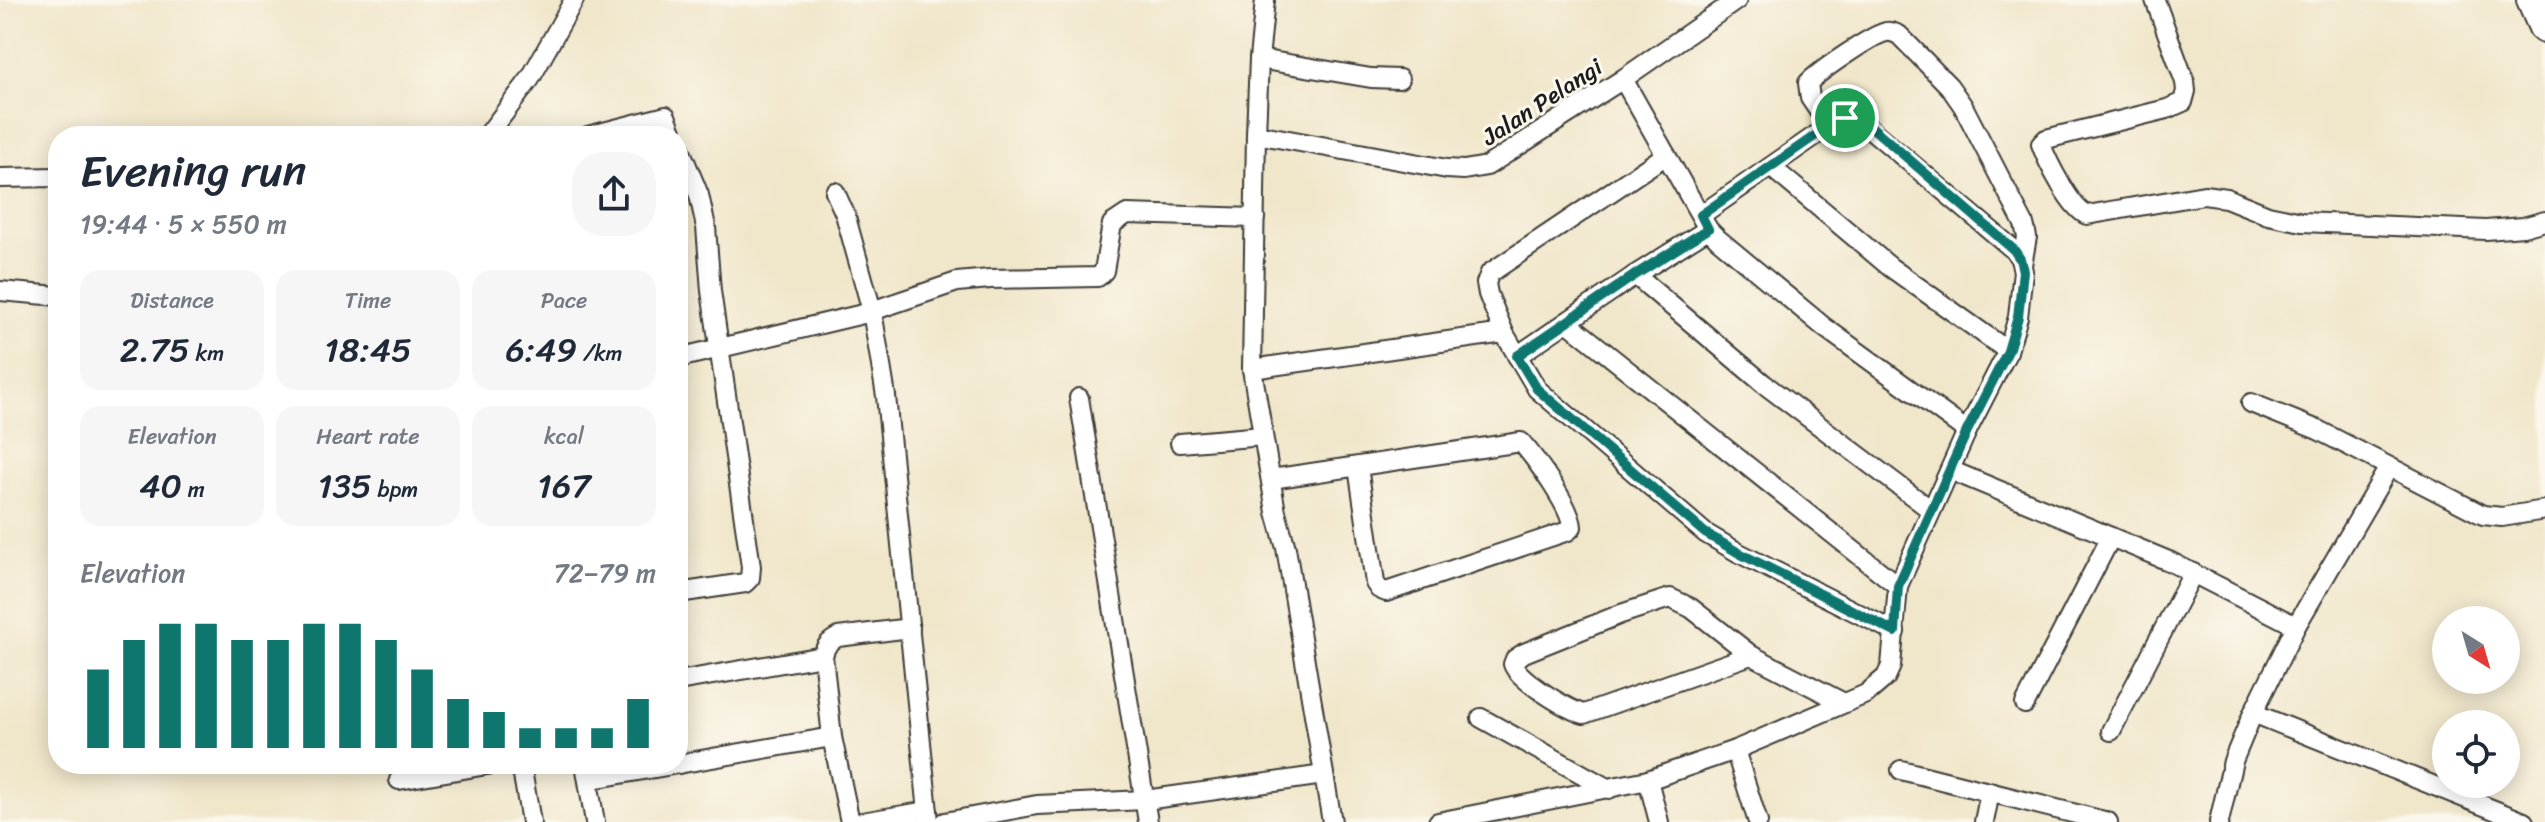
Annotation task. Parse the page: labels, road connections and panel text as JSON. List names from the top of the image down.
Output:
{
  "streets": {
    "street": ["Jalan Pelangi"]
  },
  "north": "bottom right",
  "page": {
    "heading": ["Evening run", "19:44 · 5 × 550 m"],
    "stats": [
      ["Distance", "2.75 km"],
      ["Time", "18:45"],
      ["Pace", "6:49 /km"],
      ["Elevation", "40 m"],
      ["Heart rate", "135 bpm"],
      ["kcal", "167"]
    ],
    "chart": ["Elevation", "72–79 m"]
  }
}
